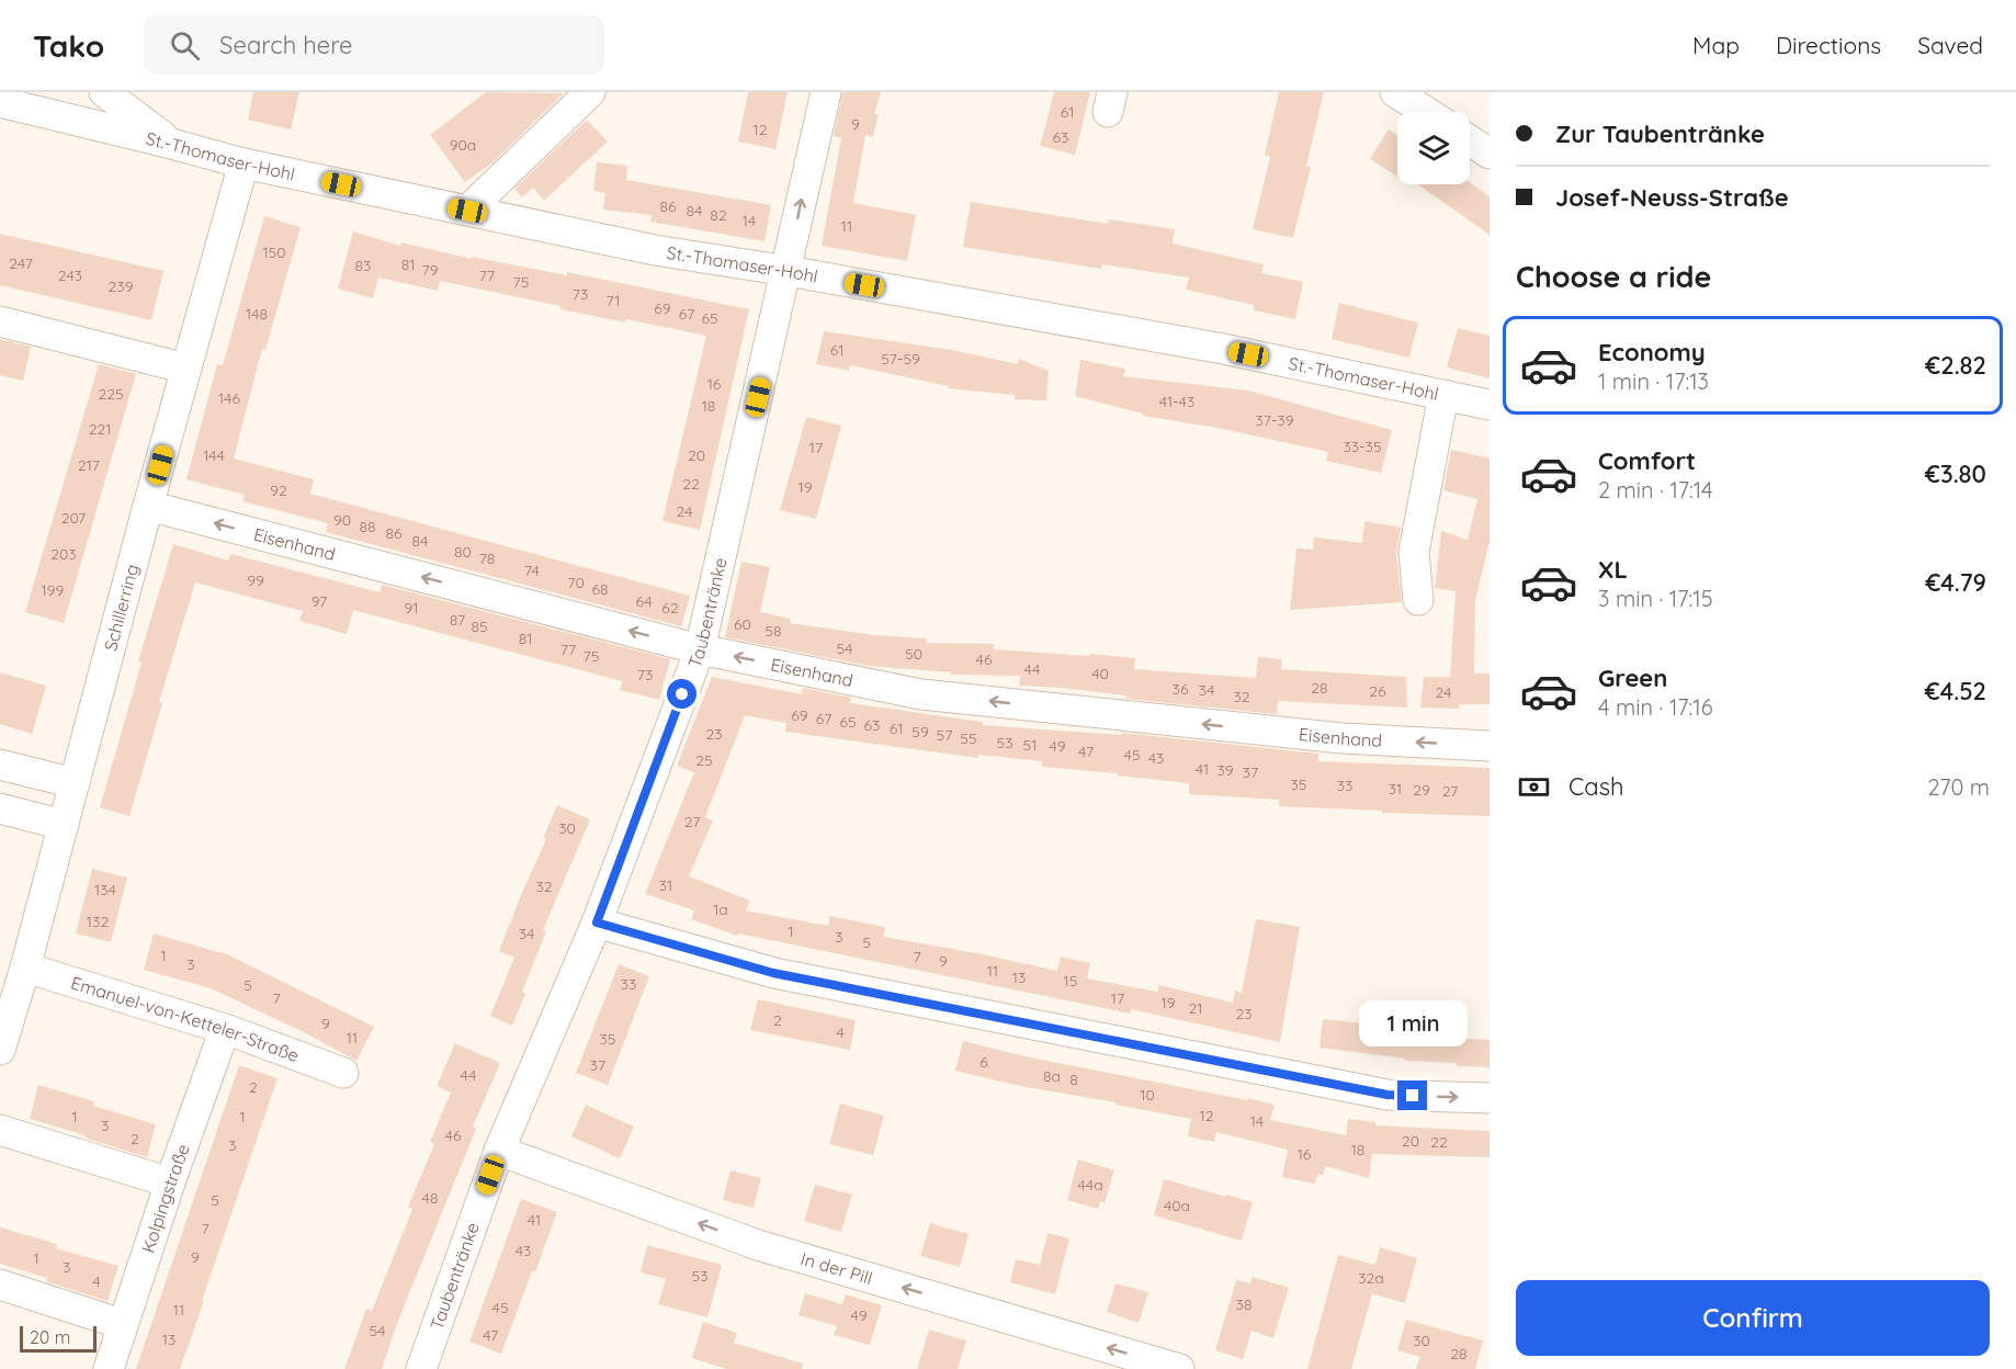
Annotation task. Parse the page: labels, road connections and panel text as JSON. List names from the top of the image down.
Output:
{
  "streets": {
    "street": [
      "St.-Thomaser-Hohl",
      "Eisenhand",
      "Schillerring",
      "Taubentränke",
      "Emanuel-von-Ketteler-Straße",
      "Kolpingstraße",
      "In der Pill"
    ]
  },
  "crossings": [
    ["St.-Thomaser-Hohl", "Schillerring"],
    ["St.-Thomaser-Hohl", "Taubentränke"],
    ["Eisenhand", "Schillerring"],
    ["Eisenhand", "Taubentränke"],
    ["Schillerring", "Emanuel-von-Ketteler-Straße"],
    ["Taubentränke", "In der Pill"],
    ["Emanuel-von-Ketteler-Straße", "Kolpingstraße"]
  ],
  "one_way": ["Eisenhand"],
  "house_numbers": [
    "61",
    "9",
    "12",
    "63",
    "90a",
    "86",
    "84",
    "82",
    "14",
    "11",
    "150",
    "247",
    "81",
    "83",
    "79",
    "243",
    "77",
    "75",
    "239",
    "73",
    "71",
    "69",
    "148",
    "67",
    "65",
    "61",
    "57-59",
    "16",
    "225",
    "146",
    "41-43",
    "18",
    "37-39",
    "221",
    "33-35",
    "17",
    "144",
    "20",
    "217",
    "22",
    "19",
    "92",
    "24",
    "207",
    "90",
    "88",
    "86",
    "84",
    "80",
    "203",
    "78",
    "74",
    "99",
    "70",
    "68",
    "199",
    "97",
    "64",
    "91",
    "62",
    "87",
    "60",
    "85",
    "58",
    "81",
    "54",
    "77",
    "50",
    "75",
    "46",
    "44",
    "40",
    "73",
    "28",
    "36",
    "34",
    "26",
    "24",
    "32",
    "69",
    "67",
    "65",
    "63",
    "61",
    "59",
    "23",
    "57",
    "55",
    "53",
    "51",
    "49",
    "47",
    "45",
    "43",
    "25",
    "41",
    "39",
    "37",
    "35",
    "33",
    "31",
    "29",
    "27",
    "27",
    "30",
    "31",
    "32",
    "134",
    "1a",
    "132",
    "1",
    "34",
    "3",
    "5",
    "1",
    "7",
    "9",
    "3",
    "11",
    "13",
    "15",
    "33",
    "5",
    "7",
    "17",
    "19",
    "21",
    "23",
    "2",
    "9",
    "4",
    "11",
    "35",
    "6",
    "37",
    "44",
    "8a",
    "8",
    "2",
    "10",
    "12",
    "1",
    "1",
    "14",
    "3",
    "46",
    "2",
    "20",
    "22",
    "3",
    "18",
    "16",
    "44a",
    "48",
    "5",
    "40a",
    "41",
    "7",
    "43",
    "9",
    "1",
    "3",
    "53",
    "32a",
    "4",
    "38",
    "45",
    "11",
    "49",
    "54",
    "47",
    "13",
    "30",
    "28"
  ],
  "scale_bar": "20 m",
  "page": {
    "header": "Tako",
    "search": "Search here",
    "nav": ["Map", "Directions", "Saved"],
    "banner": ["Zur Taubentränke", "Josef-Neuss-Straße"],
    "heading": "Choose a ride",
    "list": [
      {
        "name": "Economy",
        "note": "1 min · 17:13",
        "value": "€2.82"
      },
      {
        "name": "Comfort",
        "note": "2 min · 17:14",
        "value": "€3.80"
      },
      {
        "name": "XL",
        "note": "3 min · 17:15",
        "value": "€4.79"
      },
      {
        "name": "Green",
        "note": "4 min · 17:16",
        "value": "€4.52"
      }
    ],
    "pay": ["Cash", "270 m"],
    "bubble": "1 min",
    "buttons": "Confirm",
    "scale": "20 m"
  }
}
